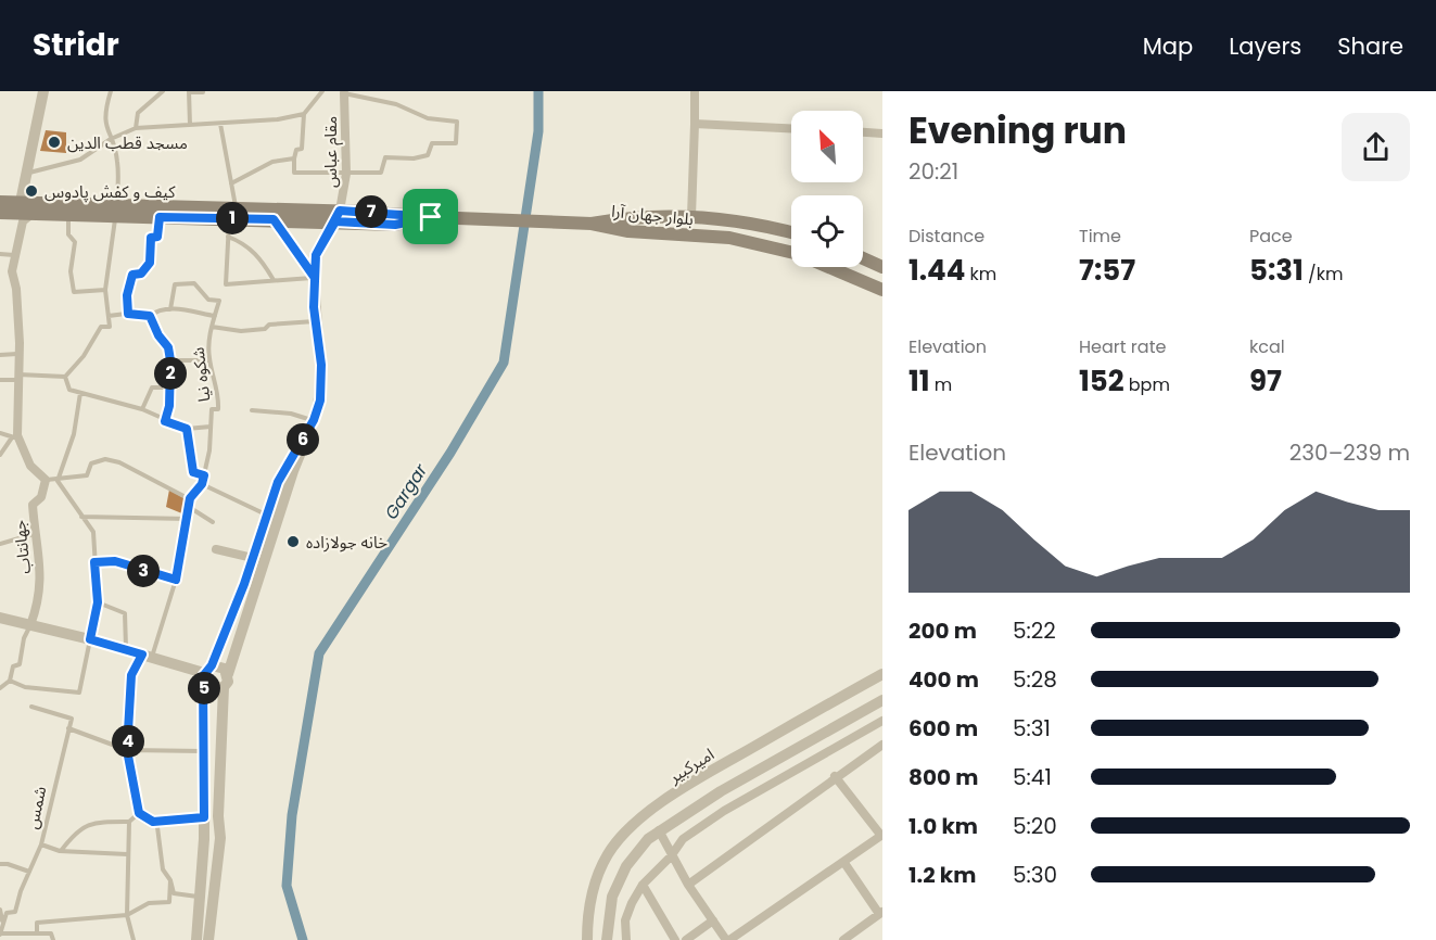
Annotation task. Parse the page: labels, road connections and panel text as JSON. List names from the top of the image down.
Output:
{
  "streets": {
    "main road": ["بلوار جهان آرا"],
    "street": ["مقام عباس", "جهانتاب", "امیرکبیر"],
    "lane": ["شکوه نیا", "شمس"]
  },
  "water": ["Gargar"],
  "places": ["مسجد قطب الدین", "کیف و کفش پادوس", "خانه جولازاده"],
  "north": "top left",
  "page": {
    "header": "Stridr",
    "nav": ["Map", "Layers", "Share"],
    "heading": ["Evening run", "20:21"],
    "pins": [
      "7",
      "1",
      "2",
      "6",
      "3",
      "5",
      "4"
    ],
    "stats": [
      ["Distance", "1.44 km"],
      ["Time", "7:57"],
      ["Pace", "5:31 /km"],
      ["Elevation", "11 m"],
      ["Heart rate", "152 bpm"],
      ["kcal", "97"]
    ],
    "chart": ["Elevation", "230–239 m"],
    "list": [
      {
        "name": "200 m",
        "note": "5:22"
      },
      {
        "name": "400 m",
        "note": "5:28"
      },
      {
        "name": "600 m",
        "note": "5:31"
      },
      {
        "name": "800 m",
        "note": "5:41"
      },
      {
        "name": "1.0 km",
        "note": "5:20"
      },
      {
        "name": "1.2 km",
        "note": "5:30"
      }
    ]
  }
}
